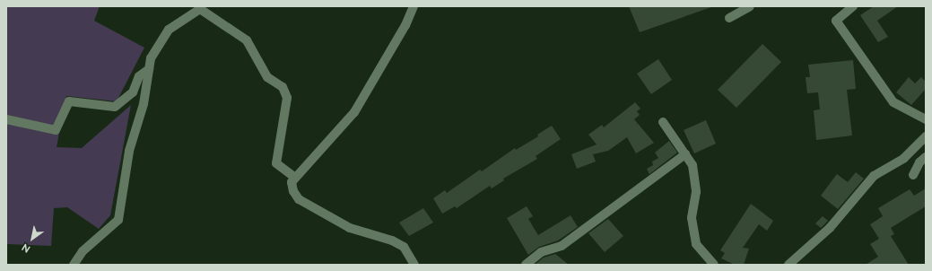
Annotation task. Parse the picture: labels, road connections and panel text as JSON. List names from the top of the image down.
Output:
{
  "north": "bottom left"
}
